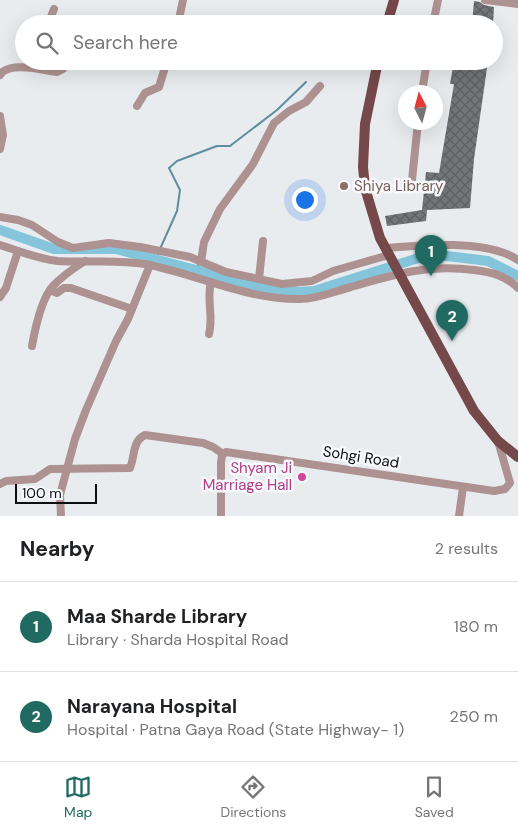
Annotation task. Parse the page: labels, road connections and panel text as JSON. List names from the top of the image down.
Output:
{
  "streets": {
    "street": ["Sohgi Road"]
  },
  "places": ["Shiya Library", "Shyam Ji Marriage Hall"],
  "scale_bar": "100 m",
  "north": "top",
  "page": {
    "search": "Search here",
    "pins": ["1", "2"],
    "scale": "100 m",
    "heading": ["Nearby", "2 results"],
    "list": [
      {
        "mark": "1",
        "name": "Maa Sharde Library",
        "note": "Library · Sharda Hospital Road",
        "value": "180 m"
      },
      {
        "mark": "2",
        "name": "Narayana Hospital",
        "note": "Hospital · Patna Gaya Road (State Highway- 1)",
        "value": "250 m"
      }
    ],
    "nav": ["Map", "Directions", "Saved"]
  }
}
